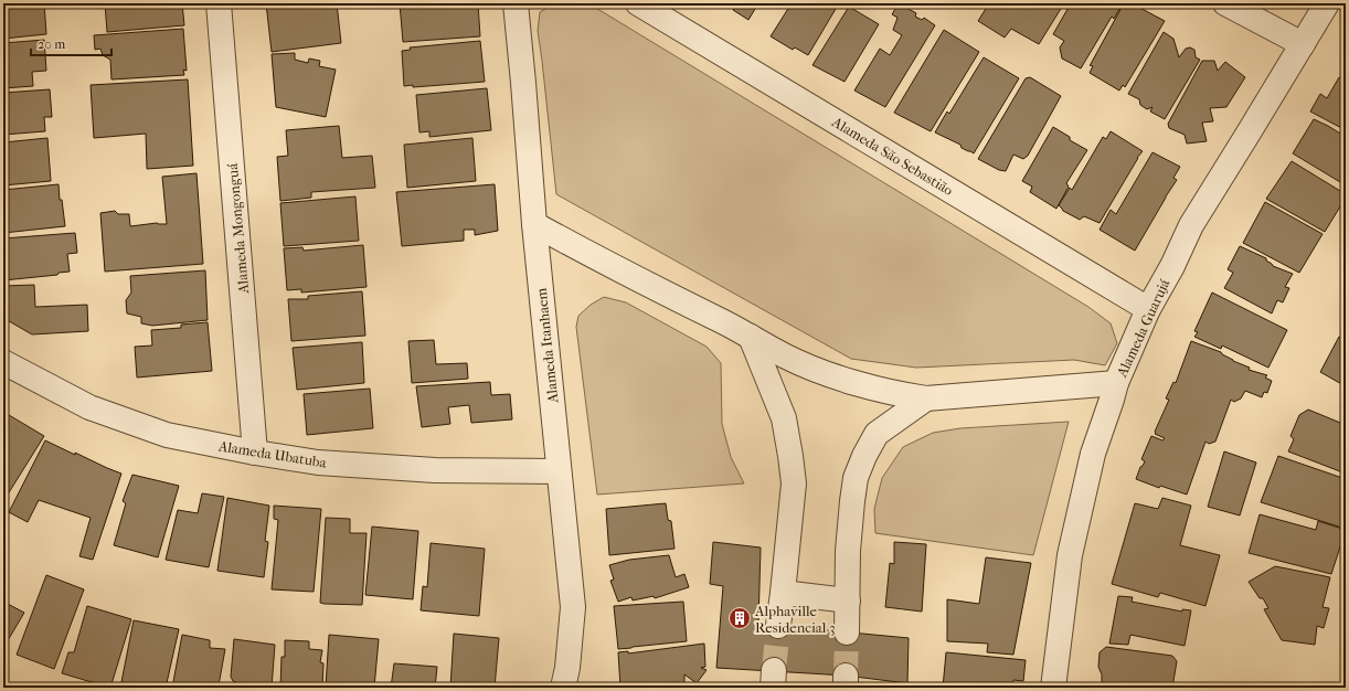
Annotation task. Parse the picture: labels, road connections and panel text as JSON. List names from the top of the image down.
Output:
{
  "streets": {
    "street": [
      "Alameda São Sebastião",
      "Alameda Mongonguá",
      "Alameda Guarujá",
      "Alameda Itanhaem",
      "Alameda Ubatuba"
    ]
  },
  "crossings": [
    ["Alameda São Sebastião", "Alameda Guarujá"],
    ["Alameda Mongonguá", "Alameda Ubatuba"],
    ["Alameda Itanhaem", "Alameda Ubatuba"]
  ],
  "places": {
    "building": ["Alphaville Residencial 3"]
  },
  "scale_bar": "20 m"
}
